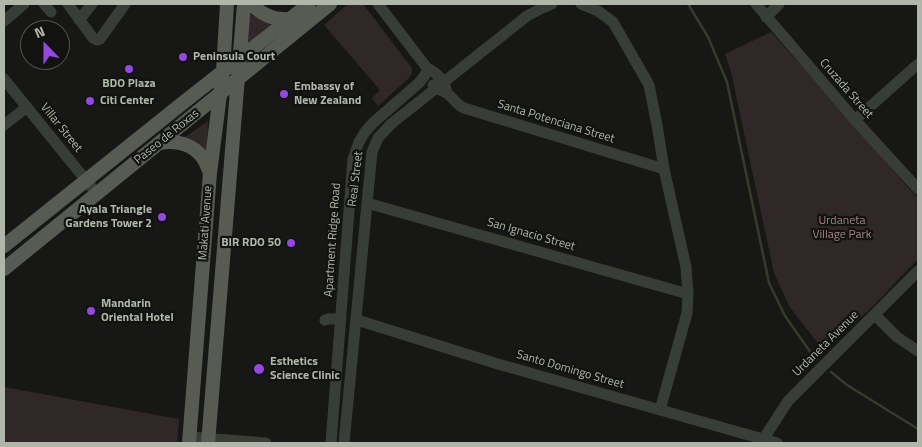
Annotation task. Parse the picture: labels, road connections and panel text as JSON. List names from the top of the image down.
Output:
{
  "streets": {
    "main road": ["Paseo de Roxas", "Makati Avenue"],
    "street": [
      "Cruzada Street",
      "Santa Potenciana Street",
      "Villar Street",
      "Real Street",
      "San Ignacio Street",
      "Apartment Ridge Road",
      "Urdaneta Avenue",
      "Santo Domingo Street"
    ]
  },
  "crossings": [
    ["Santa Potenciana Street", "Real Street"],
    ["Santa Potenciana Street", "Apartment Ridge Road"],
    ["Villar Street", "Paseo de Roxas"],
    ["Paseo de Roxas", "Makati Avenue"],
    ["Real Street", "San Ignacio Street"],
    ["Real Street", "Santo Domingo Street"],
    ["Urdaneta Avenue", "Santo Domingo Street"]
  ],
  "parks": ["Urdaneta Village Park"],
  "places": [
    "Peninsula Court",
    "BDO Plaza",
    "Embassy of New Zealand",
    "Citi Center",
    "Ayala Triangle Gardens Tower 2",
    "BIR RDO 50",
    "Mandarin Oriental Hotel",
    "Esthetics Science Clinic"
  ],
  "north": "top"
}
